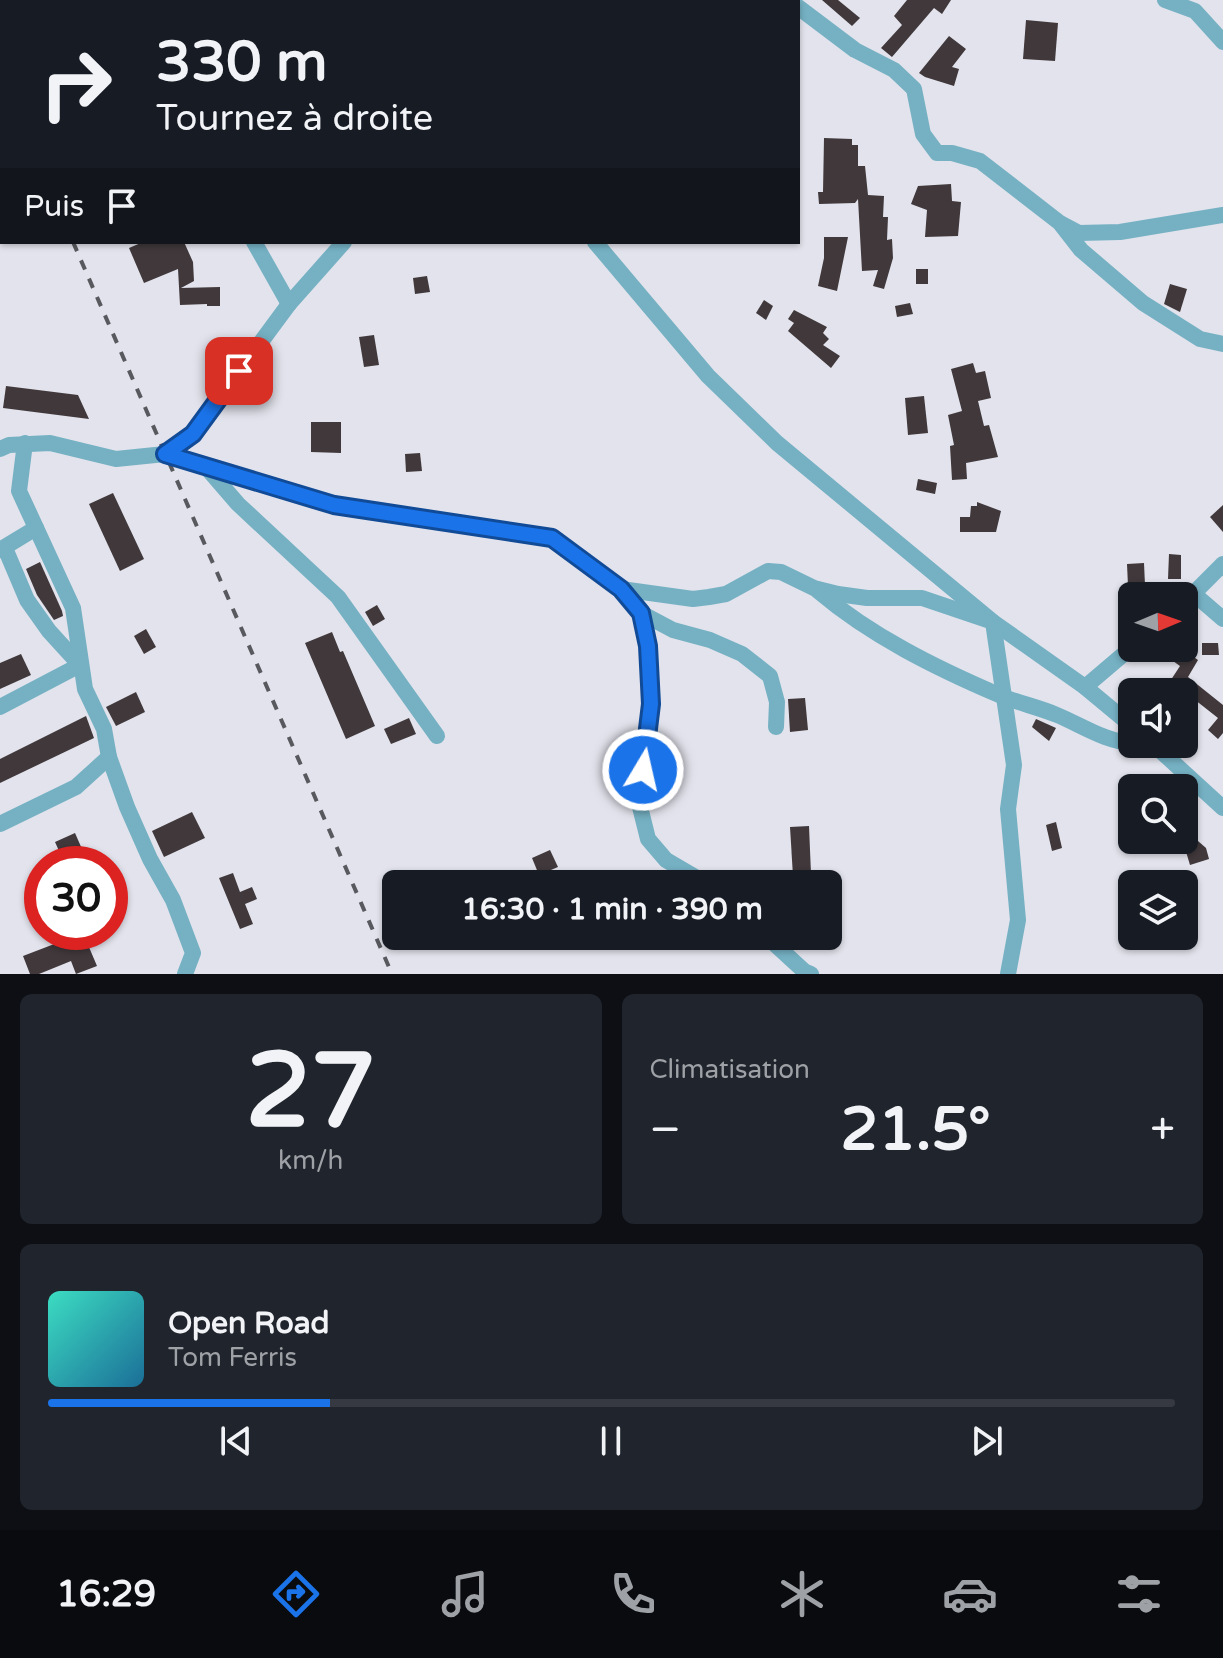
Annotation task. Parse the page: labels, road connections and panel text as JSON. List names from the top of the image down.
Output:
{
  "north": "right",
  "page": {
    "turn": ["330 m", "Tournez à droite"],
    "then": "Puis",
    "limit": "30",
    "trip": "16:30 · 1 min · 390 m",
    "tile": [
      ["27", "km/h"],
      "Climatisation"
    ],
    "heat": ["−", "21.5°", "+"],
    "song": ["Open Road", "Tom Ferris"],
    "tabs": "16:29"
  }
}
